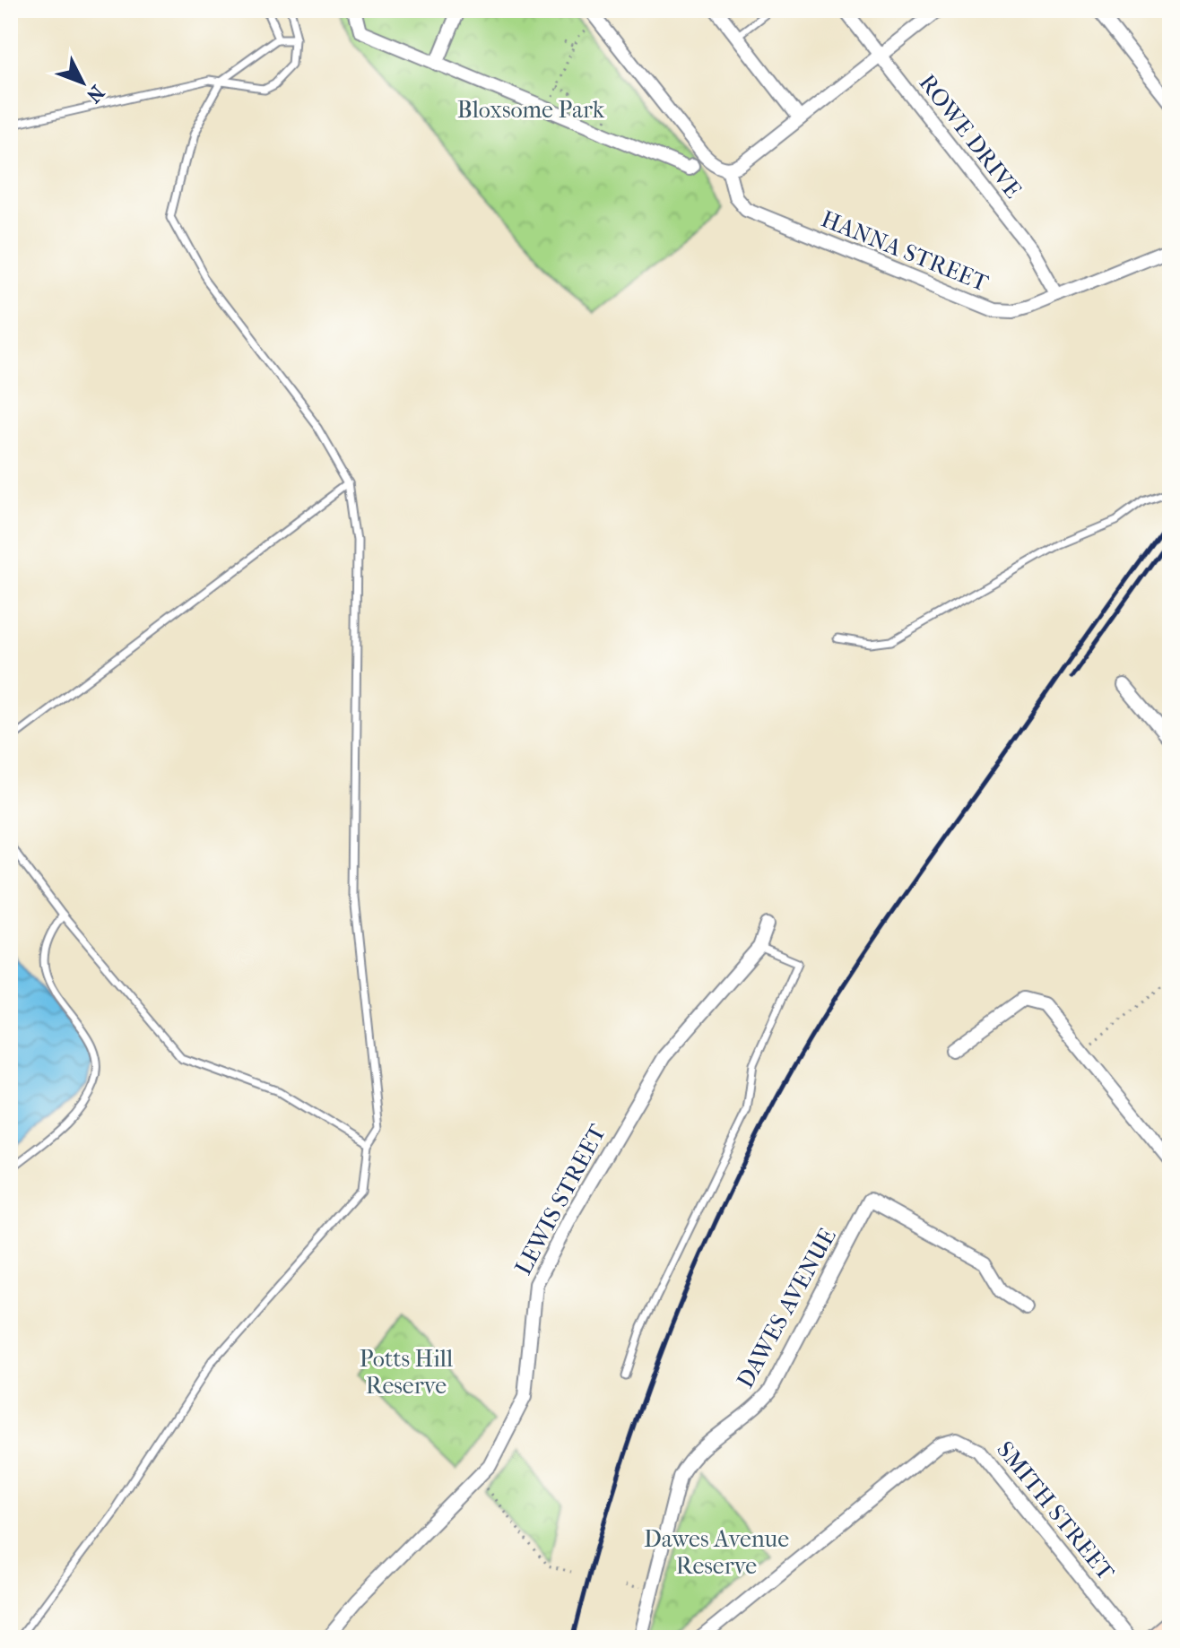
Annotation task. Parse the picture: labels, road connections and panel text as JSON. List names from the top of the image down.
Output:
{
  "streets": {
    "street": [
      "ROWE DRIVE",
      "HANNA STREET",
      "LEWIS STREET",
      "DAWES AVENUE",
      "SMITH STREET"
    ]
  },
  "crossings": [
    ["ROWE DRIVE", "HANNA STREET"]
  ],
  "parks": ["Bloxsome Park", "Potts Hill Reserve", "Dawes Avenue Reserve"],
  "north": "bottom right"
}
